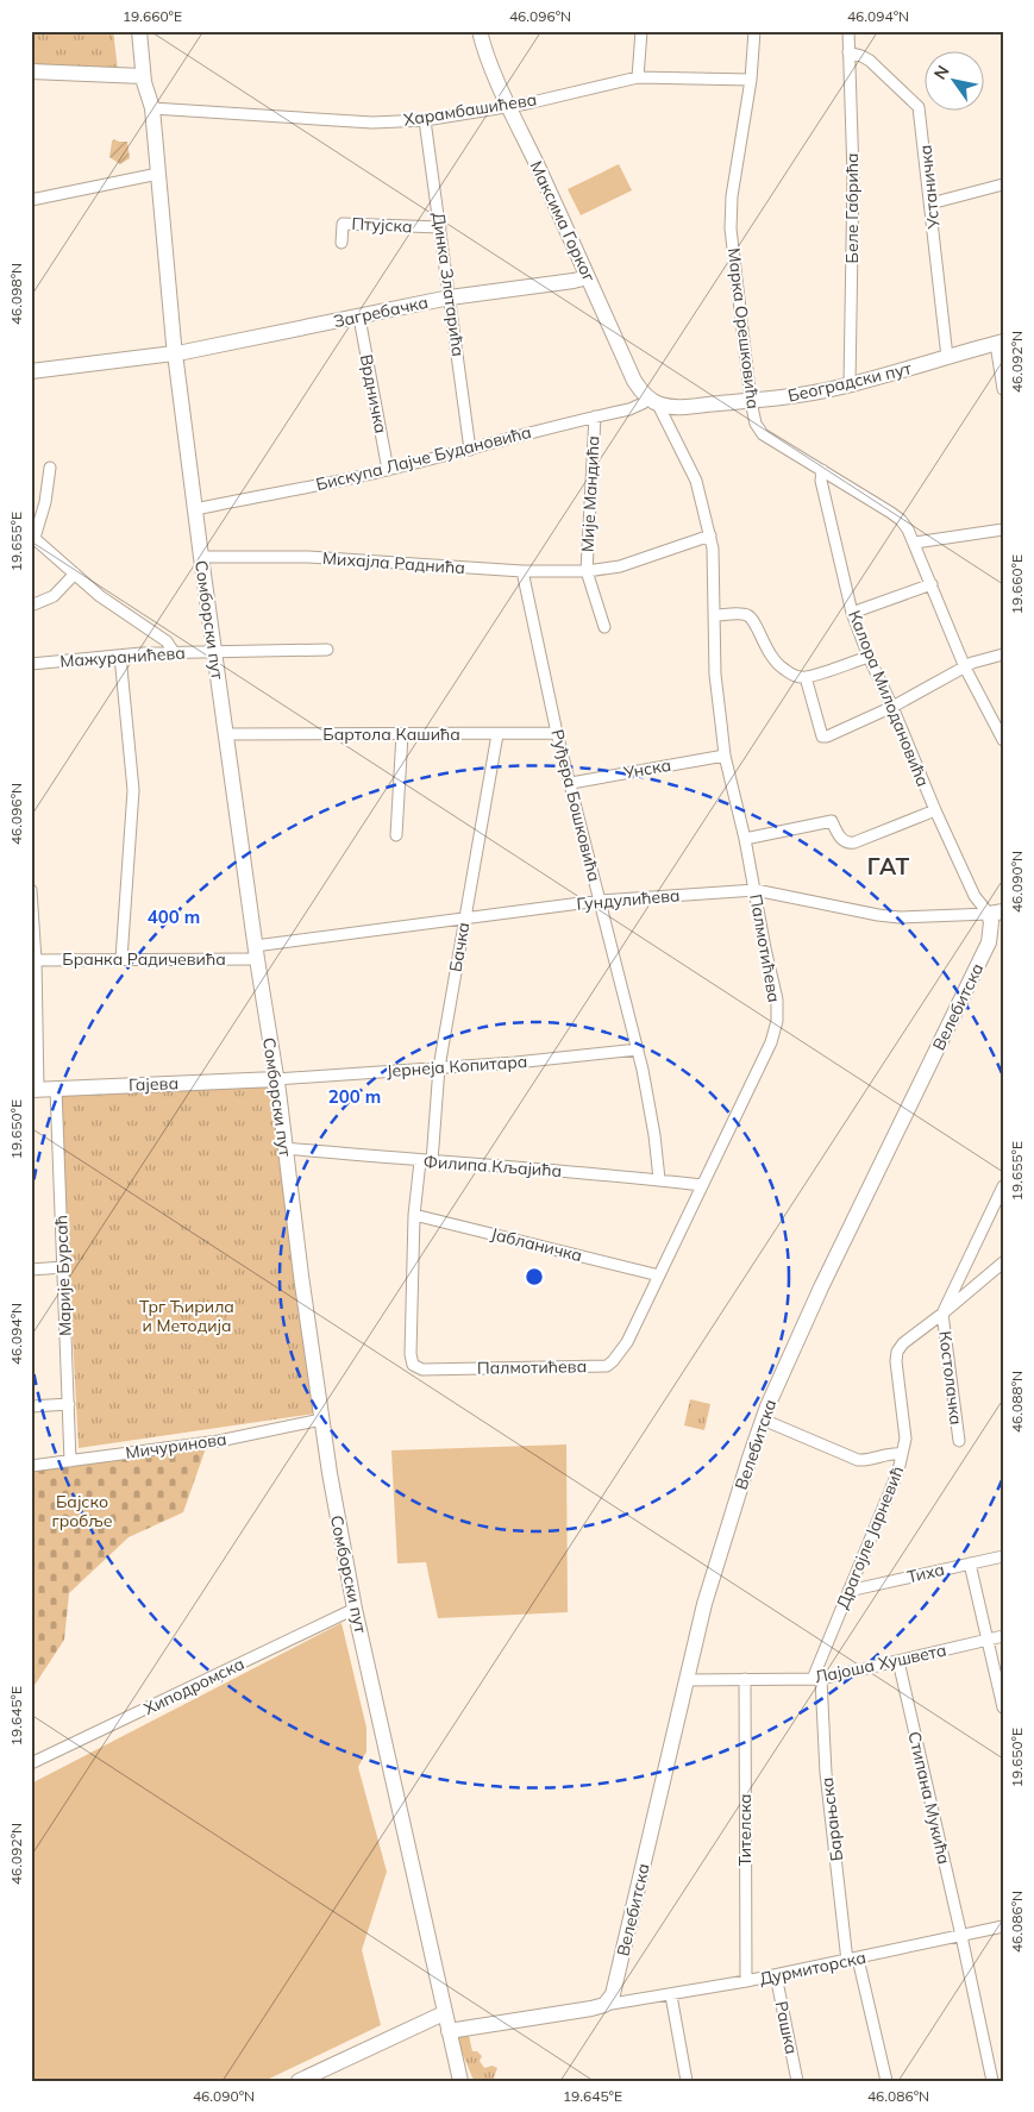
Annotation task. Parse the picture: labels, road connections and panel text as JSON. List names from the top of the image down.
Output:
{
  "streets": {
    "main road": [
      "Максима Горког",
      "Загребачка",
      "Београдски пут",
      "Сомборски пут",
      "Велебитска",
      "Гајева",
      "Дурмиторска"
    ],
    "street": [
      "Харамбашићева",
      "Устаничка",
      "Беле Габрића",
      "Птујска",
      "Динка Златарића",
      "Марка Орешковића",
      "Врдничка",
      "Бискупа Лајче Будановића",
      "Мије Мандића",
      "Михајла Раднића",
      "Мажуранићева",
      "Калора Милодановића",
      "Бартола Кашића",
      "Унска",
      "Руђера Бошковића",
      "Гундулићева",
      "Бачка",
      "Палмотићева",
      "Бранка Радичевића",
      "Јернеја Копитара",
      "Филипа Кљајића",
      "Јабланичка",
      "Марије Бурсаћ",
      "Костолачка",
      "Мичуринова",
      "Драгојле Јарневић",
      "Тиха",
      "Лајоша Хушвета",
      "Хиподромска",
      "Стипана Мукића",
      "Барањска",
      "Тителска",
      "Рашка"
    ]
  },
  "crossings": [
    ["Харамбашићева", "Максима Горког"],
    ["Харамбашићева", "Динка Златарића"],
    ["Харамбашићева", "Марка Орешковића"],
    ["Харамбашићева", "Сомборски пут"],
    ["Устаничка", "Беле Габрића"],
    ["Устаничка", "Београдски пут"],
    ["Беле Габрића", "Београдски пут"],
    ["Максима Горког", "Загребачка"],
    ["Максима Горког", "Београдски пут"],
    ["Максима Горког", "Бискупа Лајче Будановића"],
    ["Максима Горког", "Палмотићева"],
    ["Птујска", "Динка Златарића"],
    ["Динка Златарића", "Загребачка"],
    ["Динка Златарића", "Бискупа Лајче Будановића"],
    ["Загребачка", "Врдничка"],
    ["Загребачка", "Сомборски пут"],
    ["Марка Орешковића", "Београдски пут"],
    ["Марка Орешковића", "Калора Милодановића"],
    ["Београдски пут", "Бискупа Лајче Будановића"],
    ["Београдски пут", "Палмотићева"],
    ["Врдничка", "Бискупа Лајче Будановића"],
    ["Бискупа Лајче Будановића", "Мије Мандића"],
    ["Бискупа Лајче Будановића", "Сомборски пут"],
    ["Бискупа Лајче Будановића", "Палмотићева"],
    ["Мије Мандића", "Михајла Раднића"],
    ["Михајла Раднића", "Сомборски пут"],
    ["Михајла Раднића", "Руђера Бошковића"],
    ["Михајла Раднића", "Палмотићева"],
    ["Сомборски пут", "Мажуранићева"],
    ["Сомборски пут", "Бартола Кашића"],
    ["Сомборски пут", "Гундулићева"],
    ["Сомборски пут", "Бранка Радичевића"],
    ["Сомборски пут", "Јернеја Копитара"],
    ["Сомборски пут", "Гајева"],
    ["Сомборски пут", "Филипа Кљајића"],
    ["Сомборски пут", "Мичуринова"],
    ["Сомборски пут", "Хиподромска"],
    ["Сомборски пут", "Дурмиторска"],
    ["Калора Милодановића", "Гундулићева"],
    ["Калора Милодановића", "Велебитска"],
    ["Бартола Кашића", "Руђера Бошковића"],
    ["Бартола Кашића", "Бачка"],
    ["Унска", "Руђера Бошковића"],
    ["Унска", "Палмотићева"],
    ["Руђера Бошковића", "Гундулићева"],
    ["Руђера Бошковића", "Јернеја Копитара"],
    ["Руђера Бошковића", "Филипа Кљајића"],
    ["Гундулићева", "Бачка"],
    ["Гундулићева", "Палмотићева"],
    ["Гундулићева", "Бранка Радичевића"],
    ["Гундулићева", "Велебитска"],
    ["Бачка", "Јернеја Копитара"],
    ["Бачка", "Филипа Кљајића"],
    ["Палмотићева", "Филипа Кљајића"],
    ["Палмотићева", "Јабланичка"],
    ["Велебитска", "Лајоша Хушвета"],
    ["Велебитска", "Дурмиторска"],
    ["Јернеја Копитара", "Гајева"],
    ["Гајева", "Марије Бурсаћ"],
    ["Марије Бурсаћ", "Мичуринова"],
    ["Костолачка", "Драгојле Јарневић"],
    ["Драгојле Јарневић", "Тиха"],
    ["Драгојле Јарневић", "Лајоша Хушвета"],
    ["Драгојле Јарневић", "Барањска"],
    ["Лајоша Хушвета", "Стипана Мукића"],
    ["Лајоша Хушвета", "Барањска"],
    ["Лајоша Хушвета", "Тителска"],
    ["Стипана Мукића", "Дурмиторска"],
    ["Барањска", "Дурмиторска"],
    ["Тителска", "Дурмиторска"],
    ["Дурмиторска", "Рашка"]
  ],
  "districts": ["ГАТ"],
  "parks": ["Трг Ћирила и Методија", "Бајско гробље"],
  "north": "top left",
  "coordinates": [
    "19.660°E",
    "46.096°N",
    "46.094°N",
    "46.098°N",
    "46.092°N",
    "19.655°E",
    "46.090°N",
    "19.650°E",
    "46.088°N",
    "19.645°E",
    "46.086°N"
  ],
  "rings": ["400 m", "200 m"]
}
